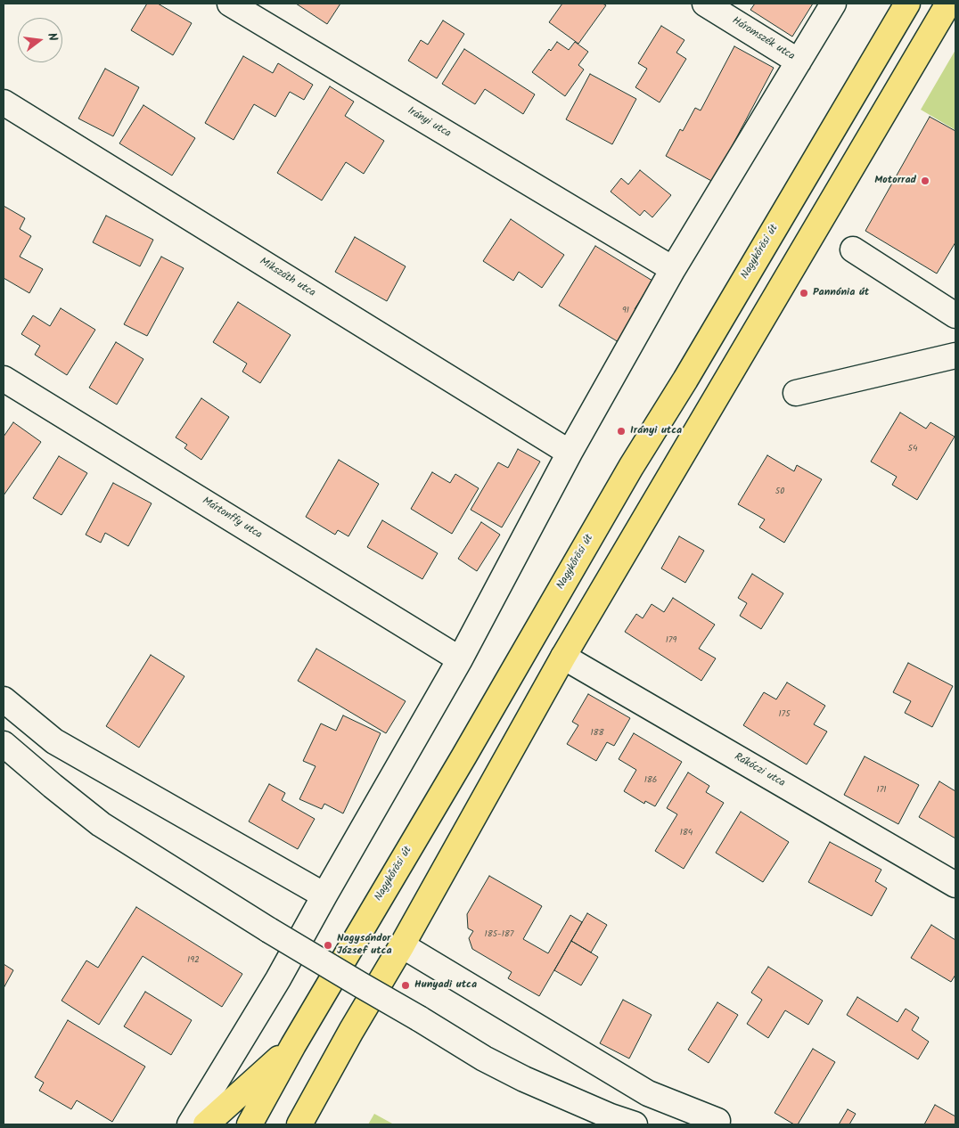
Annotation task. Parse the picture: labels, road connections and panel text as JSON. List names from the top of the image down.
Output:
{
  "streets": {
    "main road": ["Nagykőrösi út"],
    "street": [
      "Háromszék utca",
      "Irányi utca",
      "Mikszáth utca",
      "Mártonffy utca",
      "Rákóczi utca"
    ]
  },
  "places": [
    "Motorrad",
    "Pannónia út",
    "Irányi utca",
    "Nagysándor József utca",
    "Hunyadi utca"
  ],
  "house_numbers": [
    "91",
    "54",
    "50",
    "179",
    "175",
    "188",
    "186",
    "171",
    "184",
    "185-187",
    "192"
  ],
  "north": "right"
}
